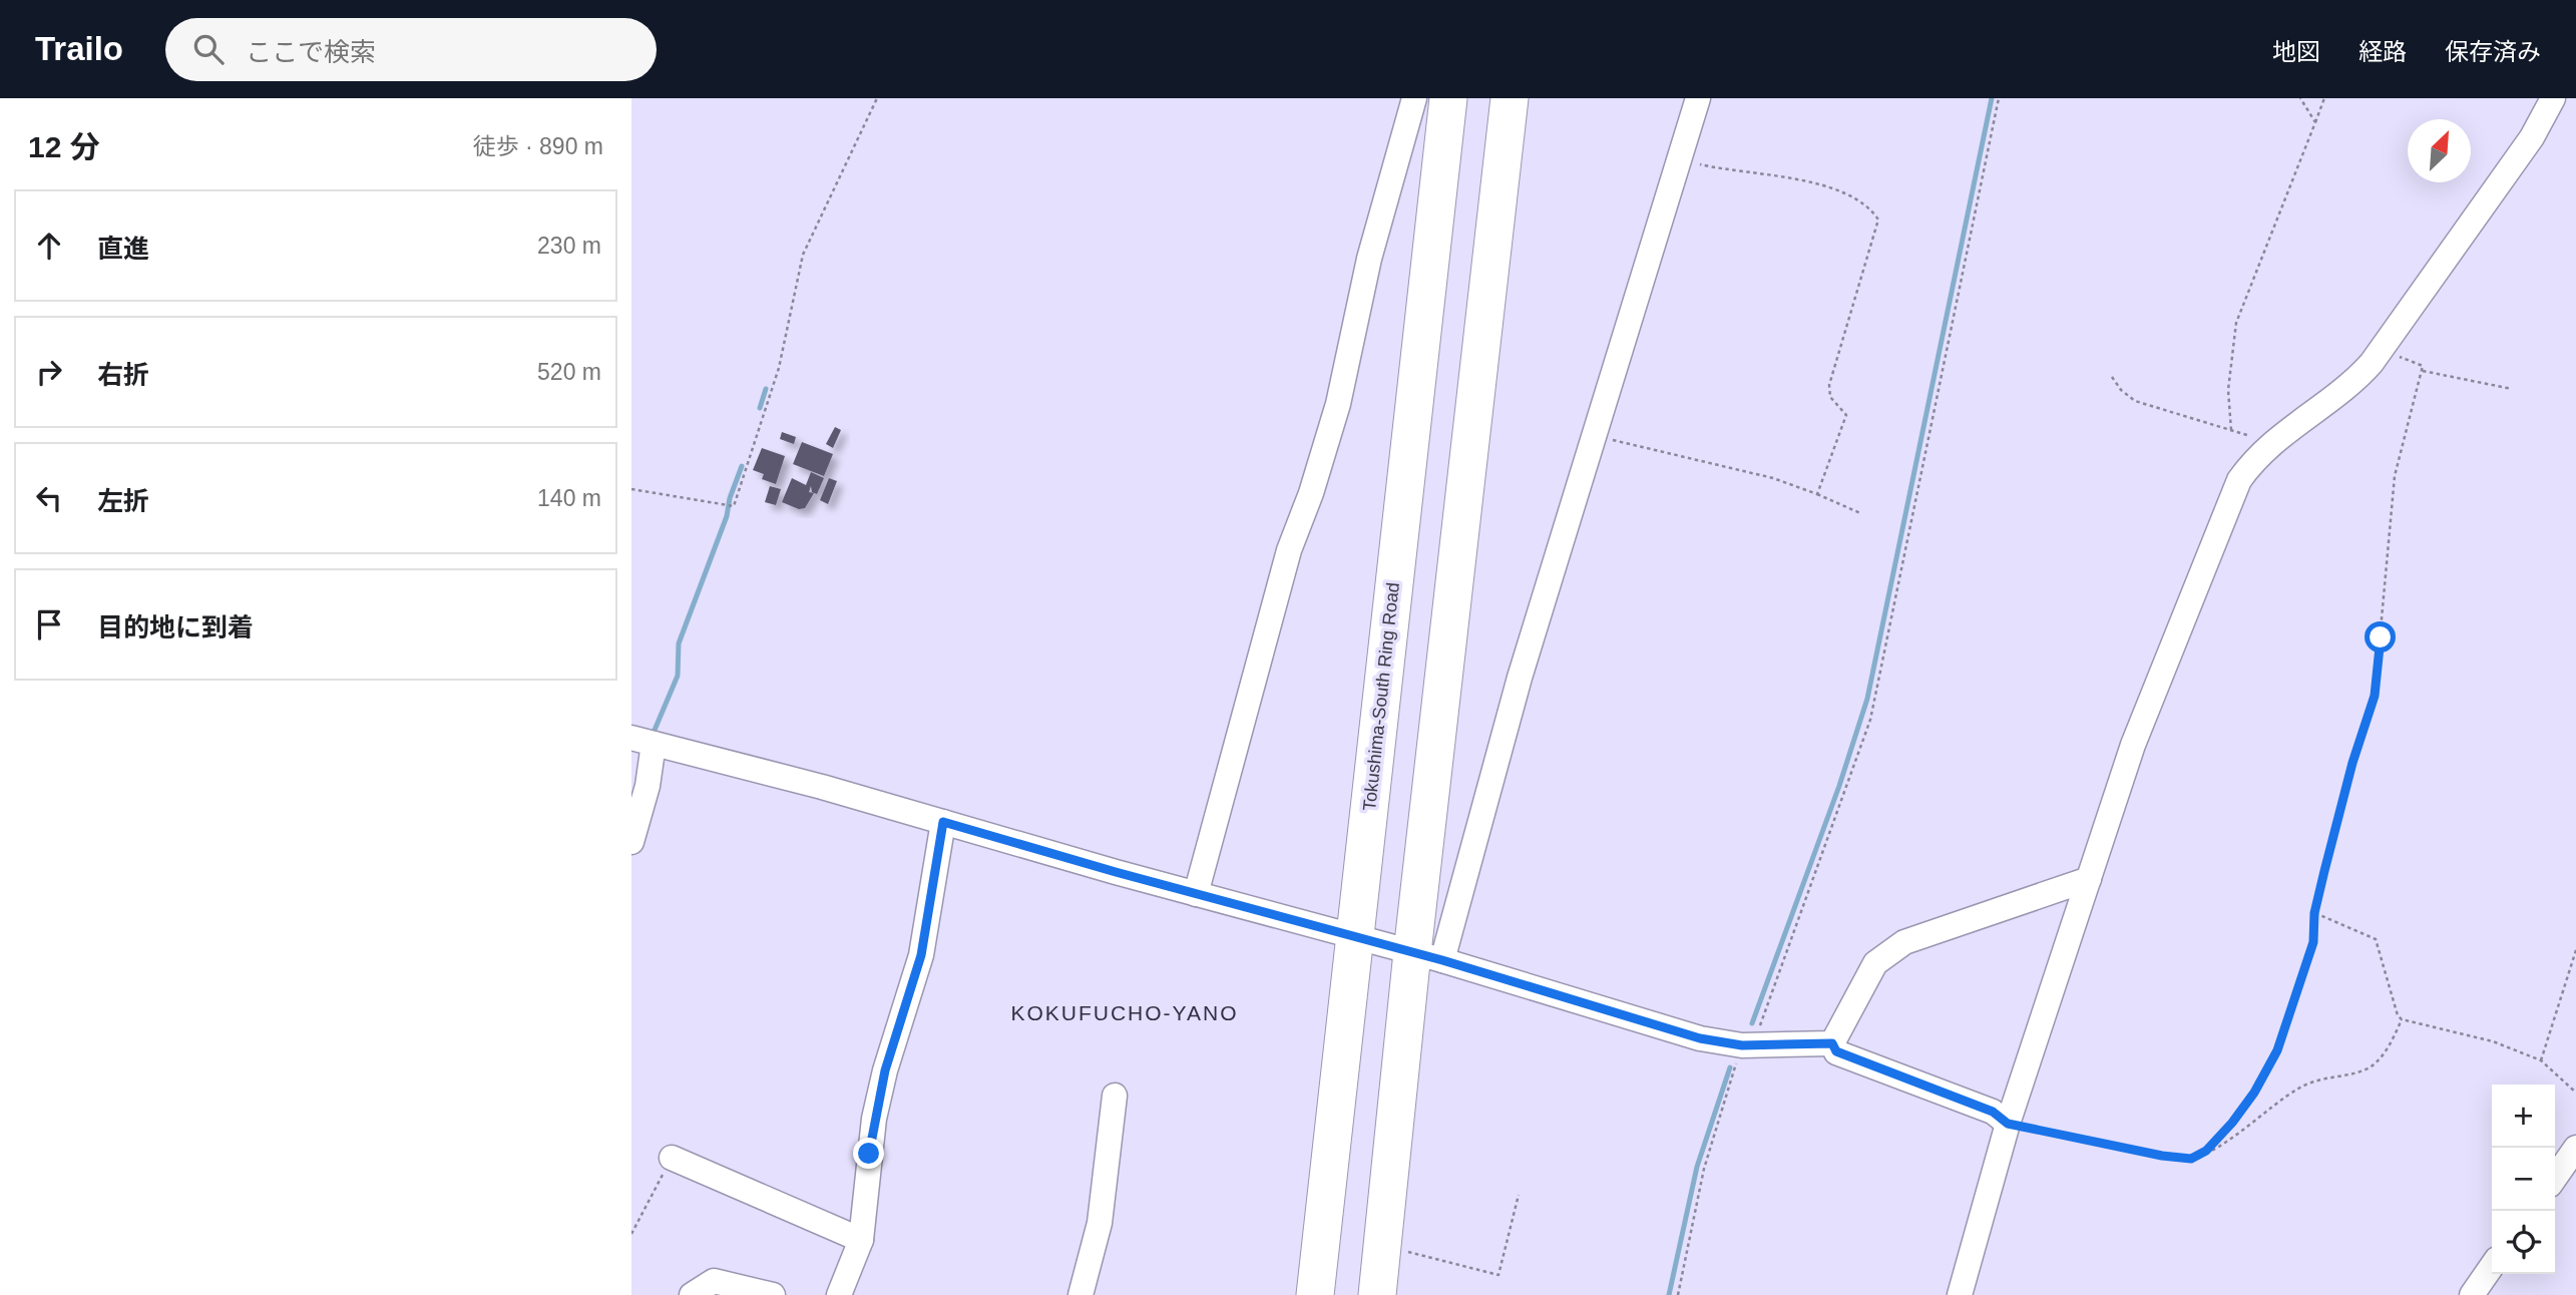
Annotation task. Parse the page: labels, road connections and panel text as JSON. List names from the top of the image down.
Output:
{
  "streets": {
    "highway": ["Tokushima-South Ring Road"]
  },
  "districts": ["KOKUFUCHO-YANO"],
  "north": "top right",
  "page": {
    "header": "Trailo",
    "search": "ここで検索",
    "nav": ["地図", "経路", "保存済み"],
    "heading": ["12 分", "徒歩 · 890 m"],
    "list": [
      ["直進", "230 m"],
      ["右折", "520 m"],
      ["左折", "140 m"],
      "目的地に到着"
    ],
    "map_buttons": ["+", "−"]
  }
}
